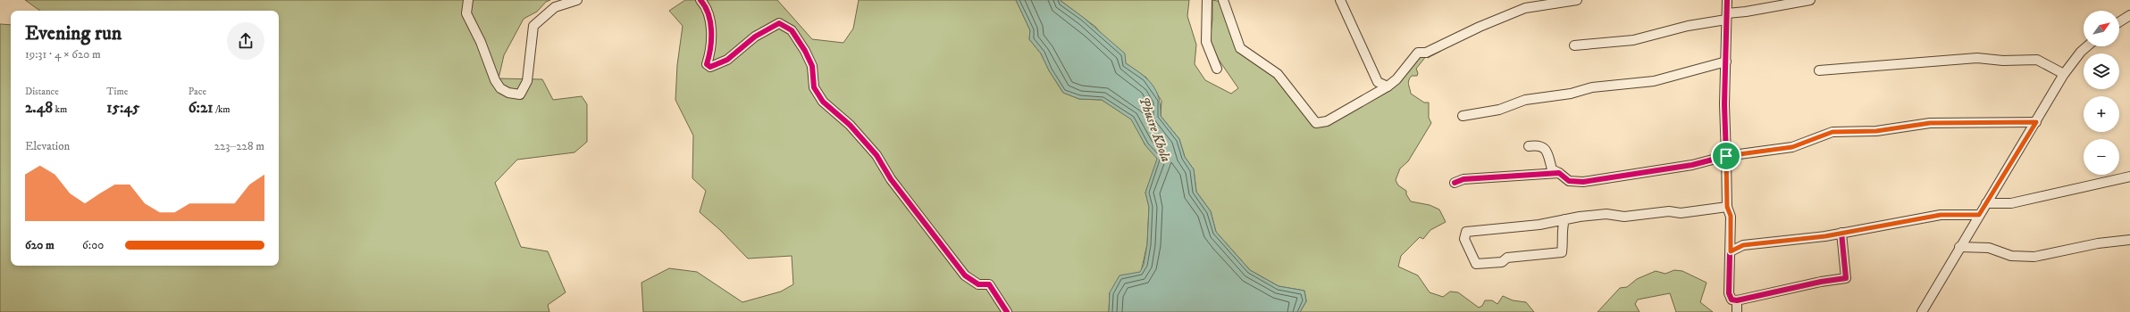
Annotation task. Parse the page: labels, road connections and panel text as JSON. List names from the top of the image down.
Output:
{
  "water": ["Phusre Khola"],
  "north": "top right",
  "page": {
    "map_buttons": ["+", "−"],
    "heading": ["Evening run", "19:31 · 4 × 620 m"],
    "stats": [
      ["Distance", "2.48 km"],
      ["Time", "15:45"],
      ["Pace", "6:21 /km"]
    ],
    "chart": ["Elevation", "223–228 m"],
    "list": [
      {
        "name": "620 m",
        "note": "6:00"
      }
    ]
  }
}
